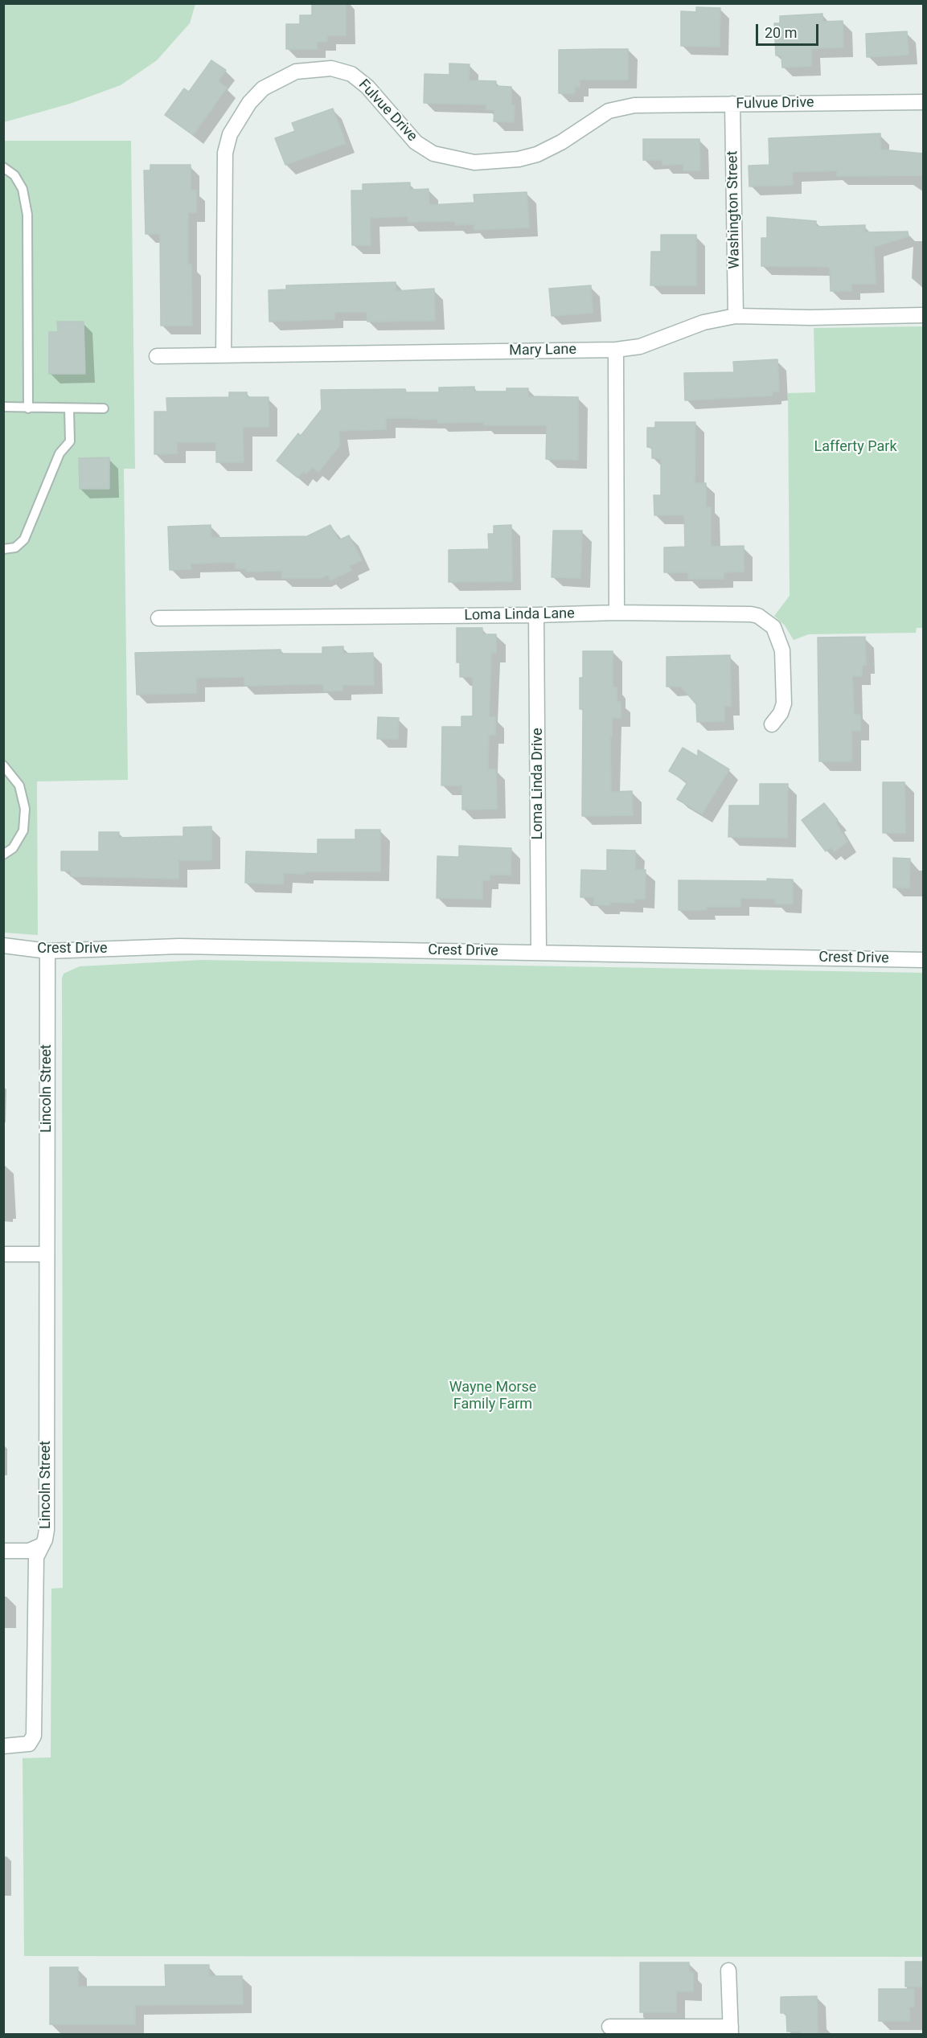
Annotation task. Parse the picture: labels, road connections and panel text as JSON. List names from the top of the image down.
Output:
{
  "streets": {
    "street": [
      "Fulvue Drive",
      "Washington Street",
      "Mary Lane",
      "Loma Linda Lane",
      "Loma Linda Drive",
      "Crest Drive",
      "Lincoln Street"
    ]
  },
  "crossings": [
    ["Fulvue Drive", "Washington Street"],
    ["Fulvue Drive", "Mary Lane"],
    ["Washington Street", "Mary Lane"],
    ["Loma Linda Lane", "Loma Linda Drive"],
    ["Loma Linda Drive", "Crest Drive"],
    ["Crest Drive", "Lincoln Street"]
  ],
  "parks": ["Lafferty Park", "Wayne Morse Family Farm"],
  "scale_bar": "20 m"
}
